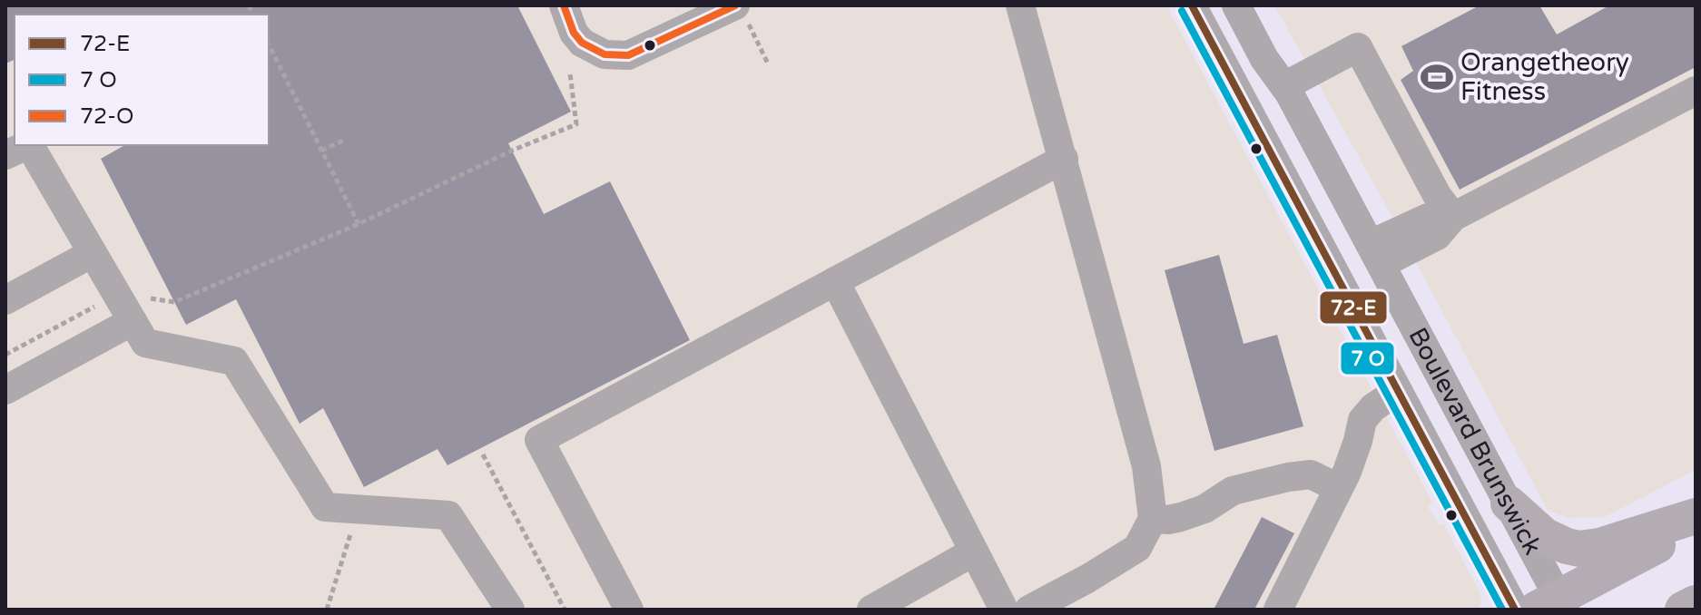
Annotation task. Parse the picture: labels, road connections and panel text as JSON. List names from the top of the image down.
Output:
{
  "streets": {
    "street": ["Boulevard Brunswick"]
  },
  "places": {
    "sports": ["Orangetheory Fitness"]
  },
  "lines": ["transit line 72-E", "transit line 72-O"],
  "legend": ["72-E", "7 O", "72-O"]
}
